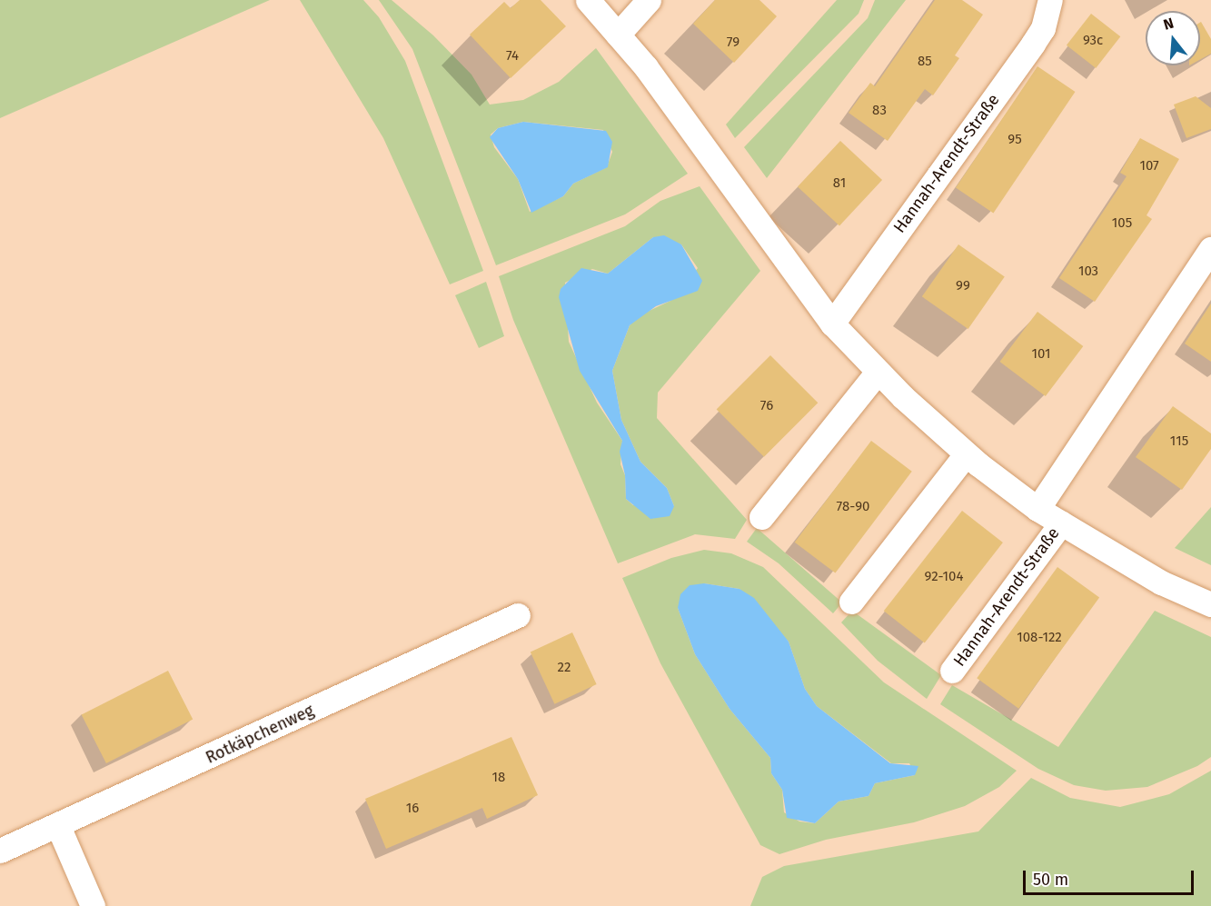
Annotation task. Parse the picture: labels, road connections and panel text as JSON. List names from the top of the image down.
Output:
{
  "streets": {
    "street": ["Hannah-Arendt-Straße", "Rotkäpchenweg"]
  },
  "house_numbers": [
    "93c",
    "79",
    "74",
    "85",
    "83",
    "95",
    "107",
    "81",
    "105",
    "103",
    "99",
    "101",
    "76",
    "115",
    "78-90",
    "92-104",
    "108-122",
    "22",
    "18",
    "16"
  ],
  "scale_bar": "50 m",
  "north": "top"
}
